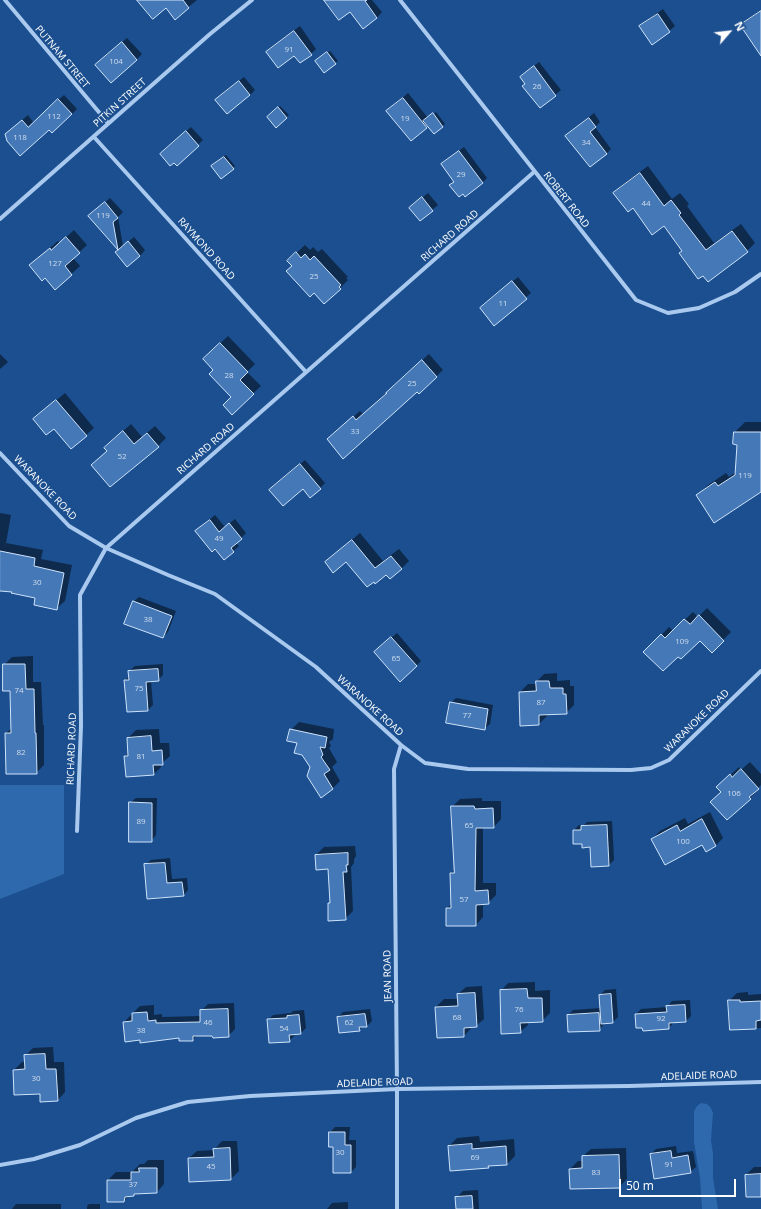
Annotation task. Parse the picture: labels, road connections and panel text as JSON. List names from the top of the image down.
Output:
{
  "streets": {
    "street": [
      "PUTNAM STREET",
      "PITKIN STREET",
      "ROBERT ROAD",
      "RICHARD ROAD",
      "RAYMOND ROAD",
      "WARANOKE ROAD",
      "JEAN ROAD",
      "ADELAIDE ROAD"
    ]
  },
  "crossings": [
    ["PUTNAM STREET", "PITKIN STREET"],
    ["PITKIN STREET", "RAYMOND ROAD"],
    ["ROBERT ROAD", "RICHARD ROAD"],
    ["RICHARD ROAD", "RAYMOND ROAD"],
    ["RICHARD ROAD", "WARANOKE ROAD"],
    ["WARANOKE ROAD", "JEAN ROAD"],
    ["JEAN ROAD", "ADELAIDE ROAD"]
  ],
  "house_numbers": [
    "91",
    "104",
    "26",
    "112",
    "19",
    "118",
    "34",
    "29",
    "44",
    "119",
    "127",
    "25",
    "11",
    "28",
    "25",
    "33",
    "52",
    "119",
    "49",
    "30",
    "38",
    "109",
    "65",
    "75",
    "74",
    "87",
    "77",
    "82",
    "81",
    "106",
    "89",
    "65",
    "100",
    "57",
    "76",
    "68",
    "92",
    "46",
    "62",
    "54",
    "38",
    "30",
    "30",
    "69",
    "91",
    "45",
    "83",
    "37"
  ],
  "scale_bar": "50 m",
  "north": "top right"
}
